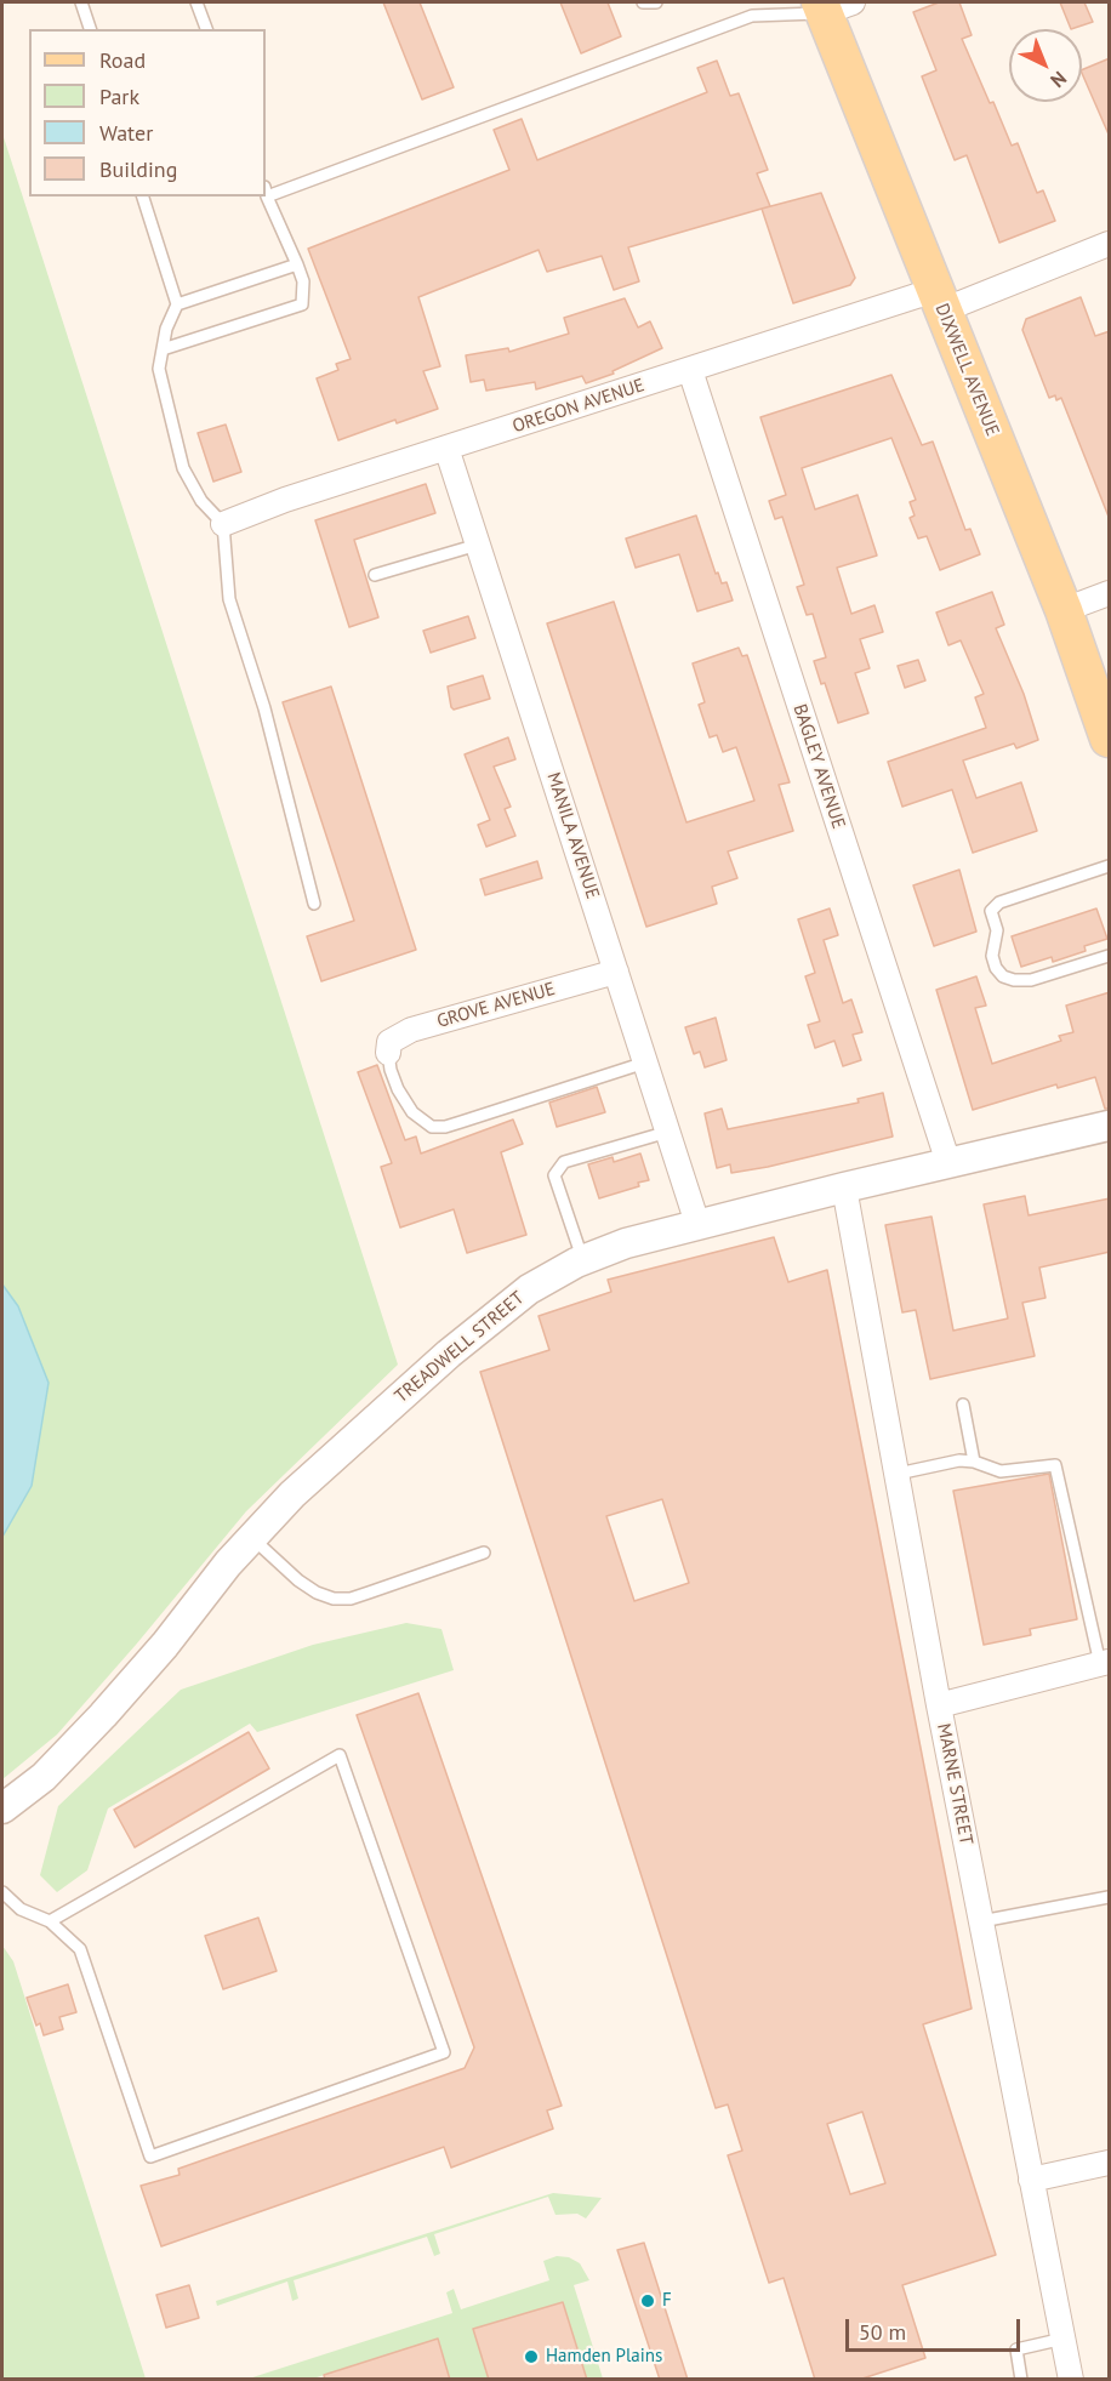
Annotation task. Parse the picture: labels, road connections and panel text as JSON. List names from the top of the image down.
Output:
{
  "streets": {
    "main road": ["DIXWELL AVENUE"],
    "street": [
      "OREGON AVENUE",
      "BAGLEY AVENUE",
      "MANILA AVENUE",
      "GROVE AVENUE",
      "TREADWELL STREET",
      "MARNE STREET"
    ]
  },
  "crossings": [
    ["DIXWELL AVENUE", "OREGON AVENUE"],
    ["OREGON AVENUE", "BAGLEY AVENUE"],
    ["OREGON AVENUE", "MANILA AVENUE"],
    ["BAGLEY AVENUE", "TREADWELL STREET"],
    ["MANILA AVENUE", "GROVE AVENUE"],
    ["MANILA AVENUE", "TREADWELL STREET"],
    ["TREADWELL STREET", "MARNE STREET"]
  ],
  "places": ["F", "Hamden Plains"],
  "legend": [
    "Road",
    "Park",
    "Water",
    "Building"
  ],
  "scale_bar": "50 m",
  "north": "bottom right"
}
